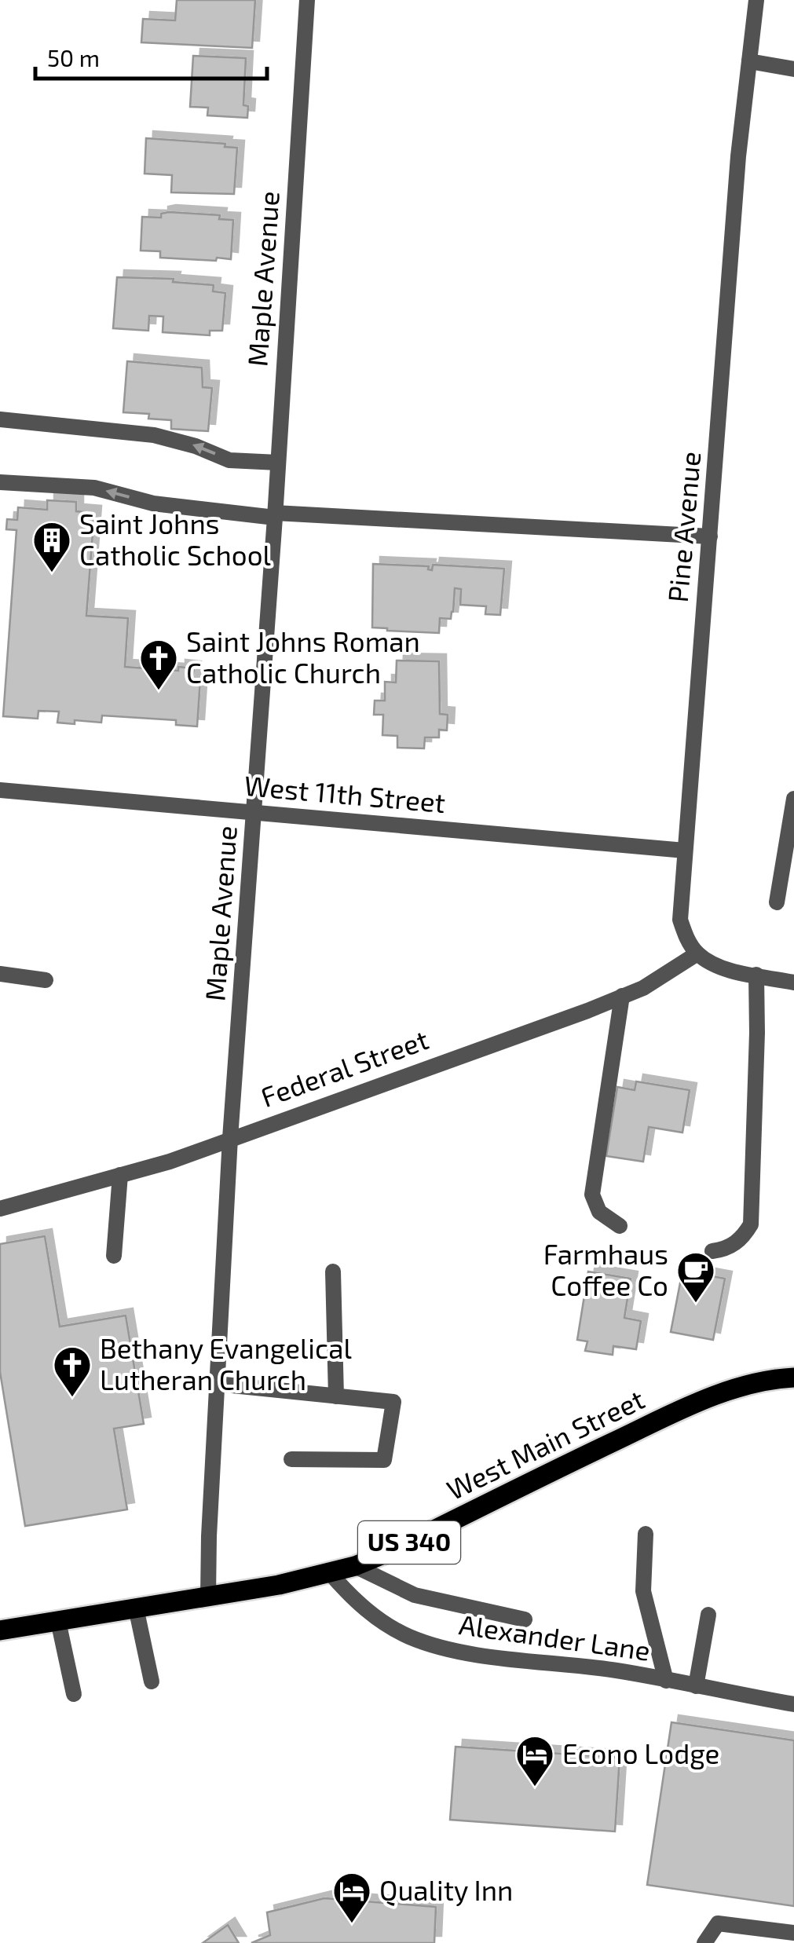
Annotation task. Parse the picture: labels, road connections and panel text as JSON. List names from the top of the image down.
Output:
{
  "streets": {
    "main road": ["West Main Street", "US 340"],
    "street": [
      "Maple Avenue",
      "Pine Avenue",
      "West 11th Street",
      "Federal Street",
      "Alexander Lane"
    ]
  },
  "crossings": [
    ["Maple Avenue", "West 11th Street"],
    ["Maple Avenue", "Federal Street"],
    ["Maple Avenue", "West Main Street"],
    ["Pine Avenue", "West 11th Street"],
    ["Pine Avenue", "Federal Street"],
    ["West Main Street", "Alexander Lane"]
  ],
  "places": {
    "building": ["Saint Johns Catholic School"],
    "church": ["Saint Johns Roman Catholic Church", "Bethany Evangelical Lutheran Church"],
    "cafe": ["Farmhaus Coffee Co"],
    "hotel": ["Econo Lodge", "Quality Inn"]
  },
  "scale_bar": "50 m"
}
